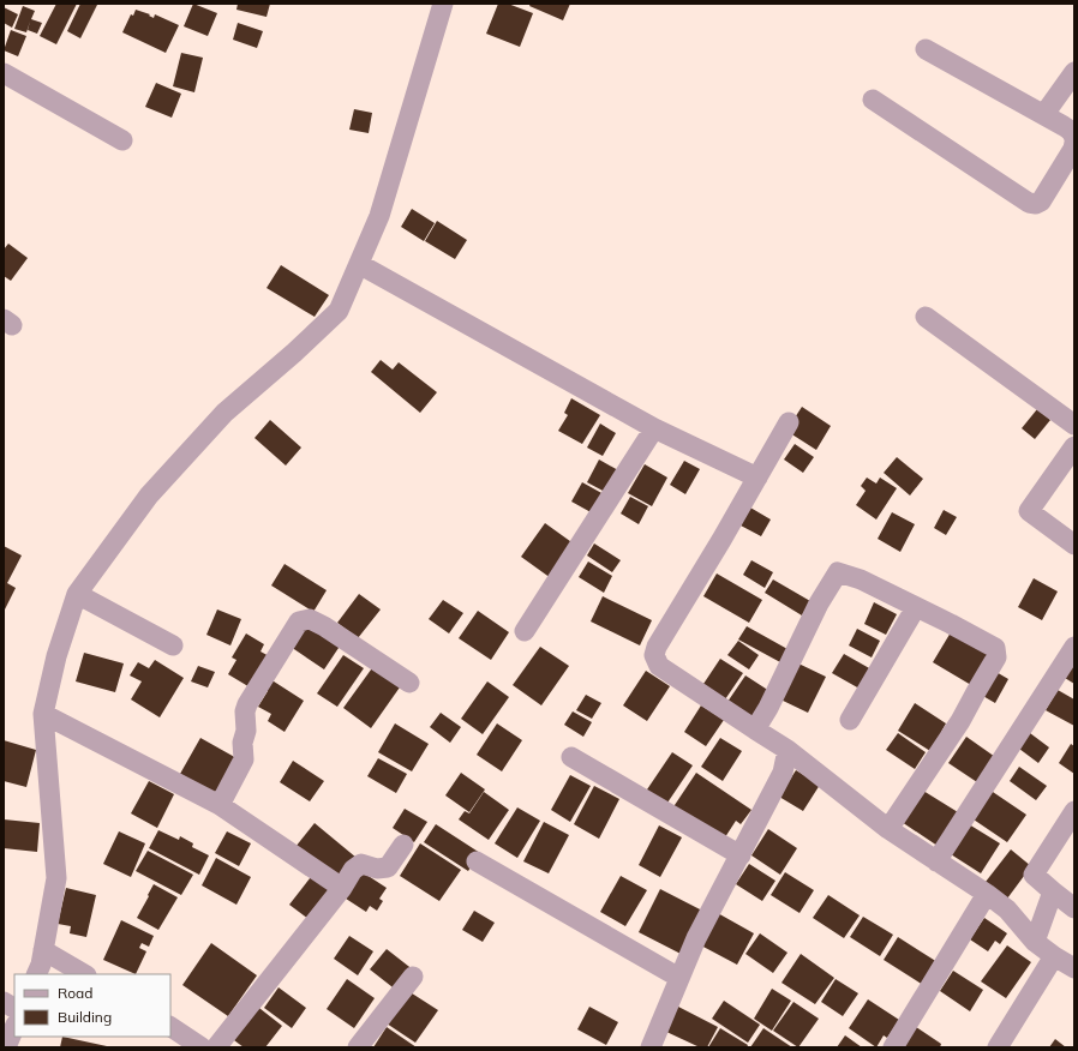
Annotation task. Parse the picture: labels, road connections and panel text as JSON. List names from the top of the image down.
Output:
{
  "legend": ["Road", "Building"]
}
